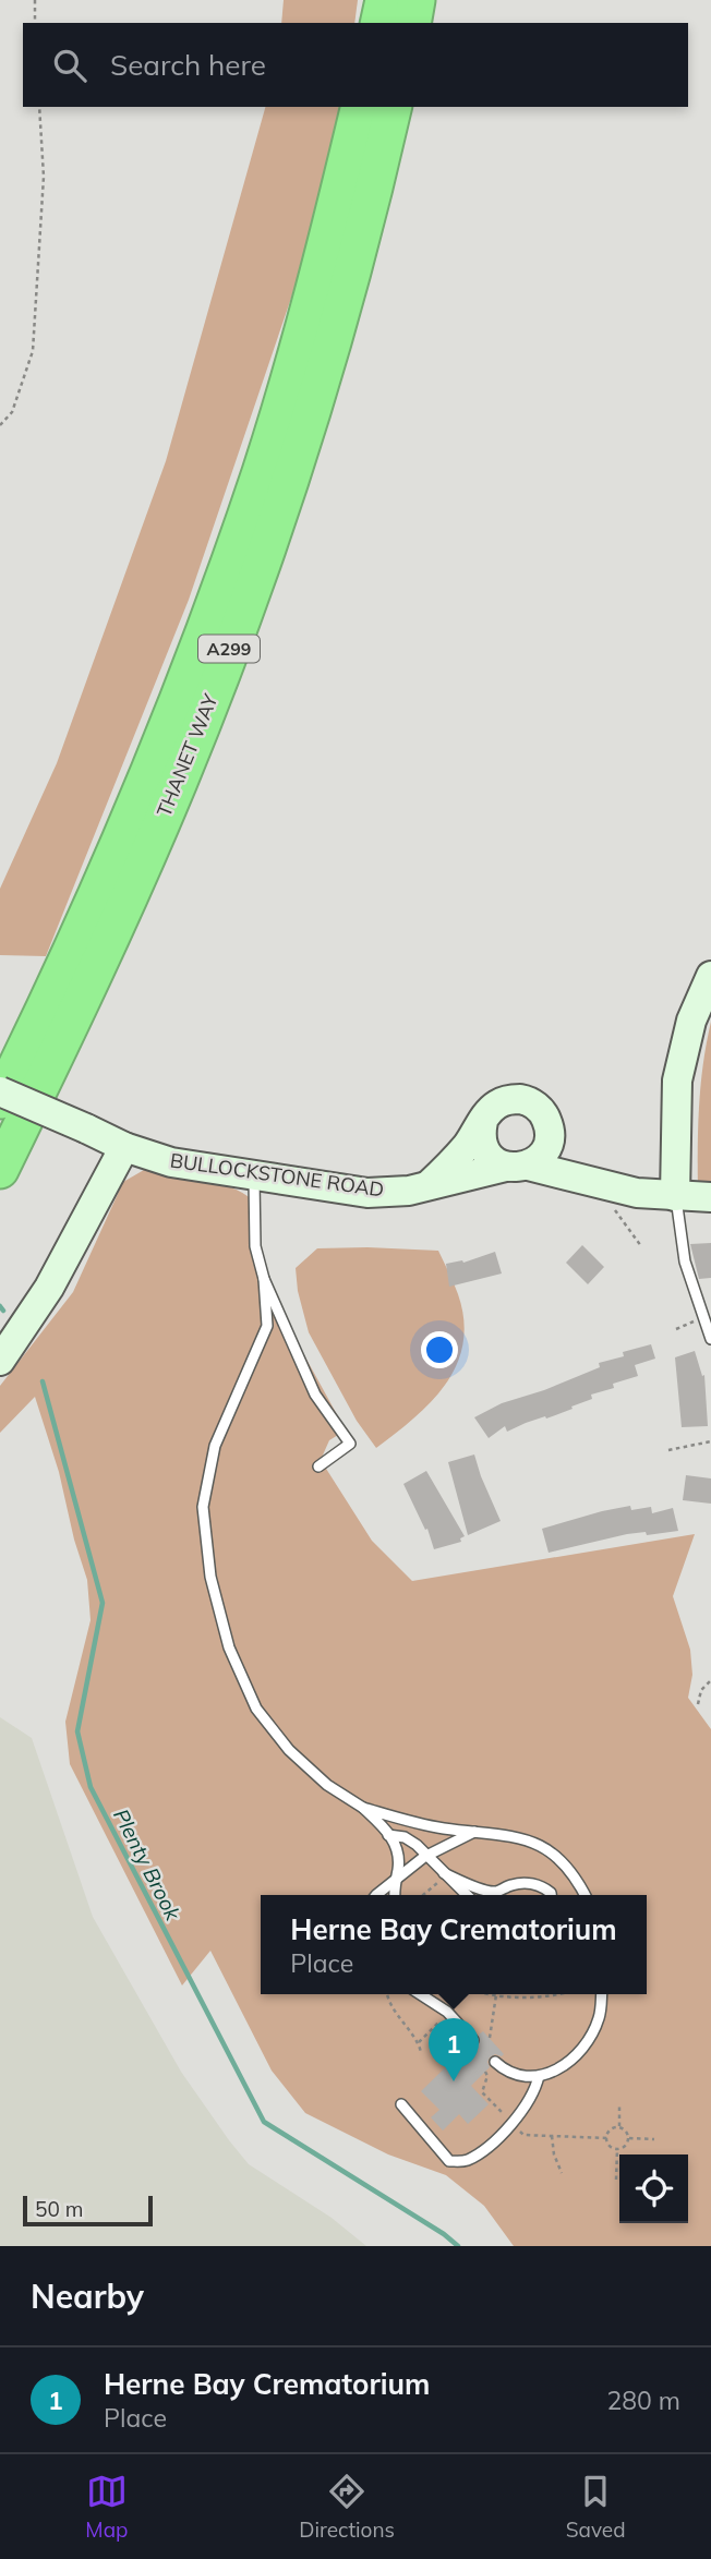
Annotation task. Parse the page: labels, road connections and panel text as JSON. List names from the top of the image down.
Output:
{
  "streets": {
    "highway": ["A299", "THANET WAY"],
    "street": ["BULLOCKSTONE ROAD"]
  },
  "water": ["Plenty Brook"],
  "scale_bar": "50 m",
  "page": {
    "search": "Search here",
    "popup": ["Herne Bay Crematorium", "Place"],
    "pins": "1",
    "scale": "50 m",
    "heading": "Nearby",
    "list": [
      {
        "mark": "1",
        "name": "Herne Bay Crematorium",
        "note": "Place",
        "value": "280 m"
      }
    ],
    "nav": ["Map", "Directions", "Saved"]
  }
}
